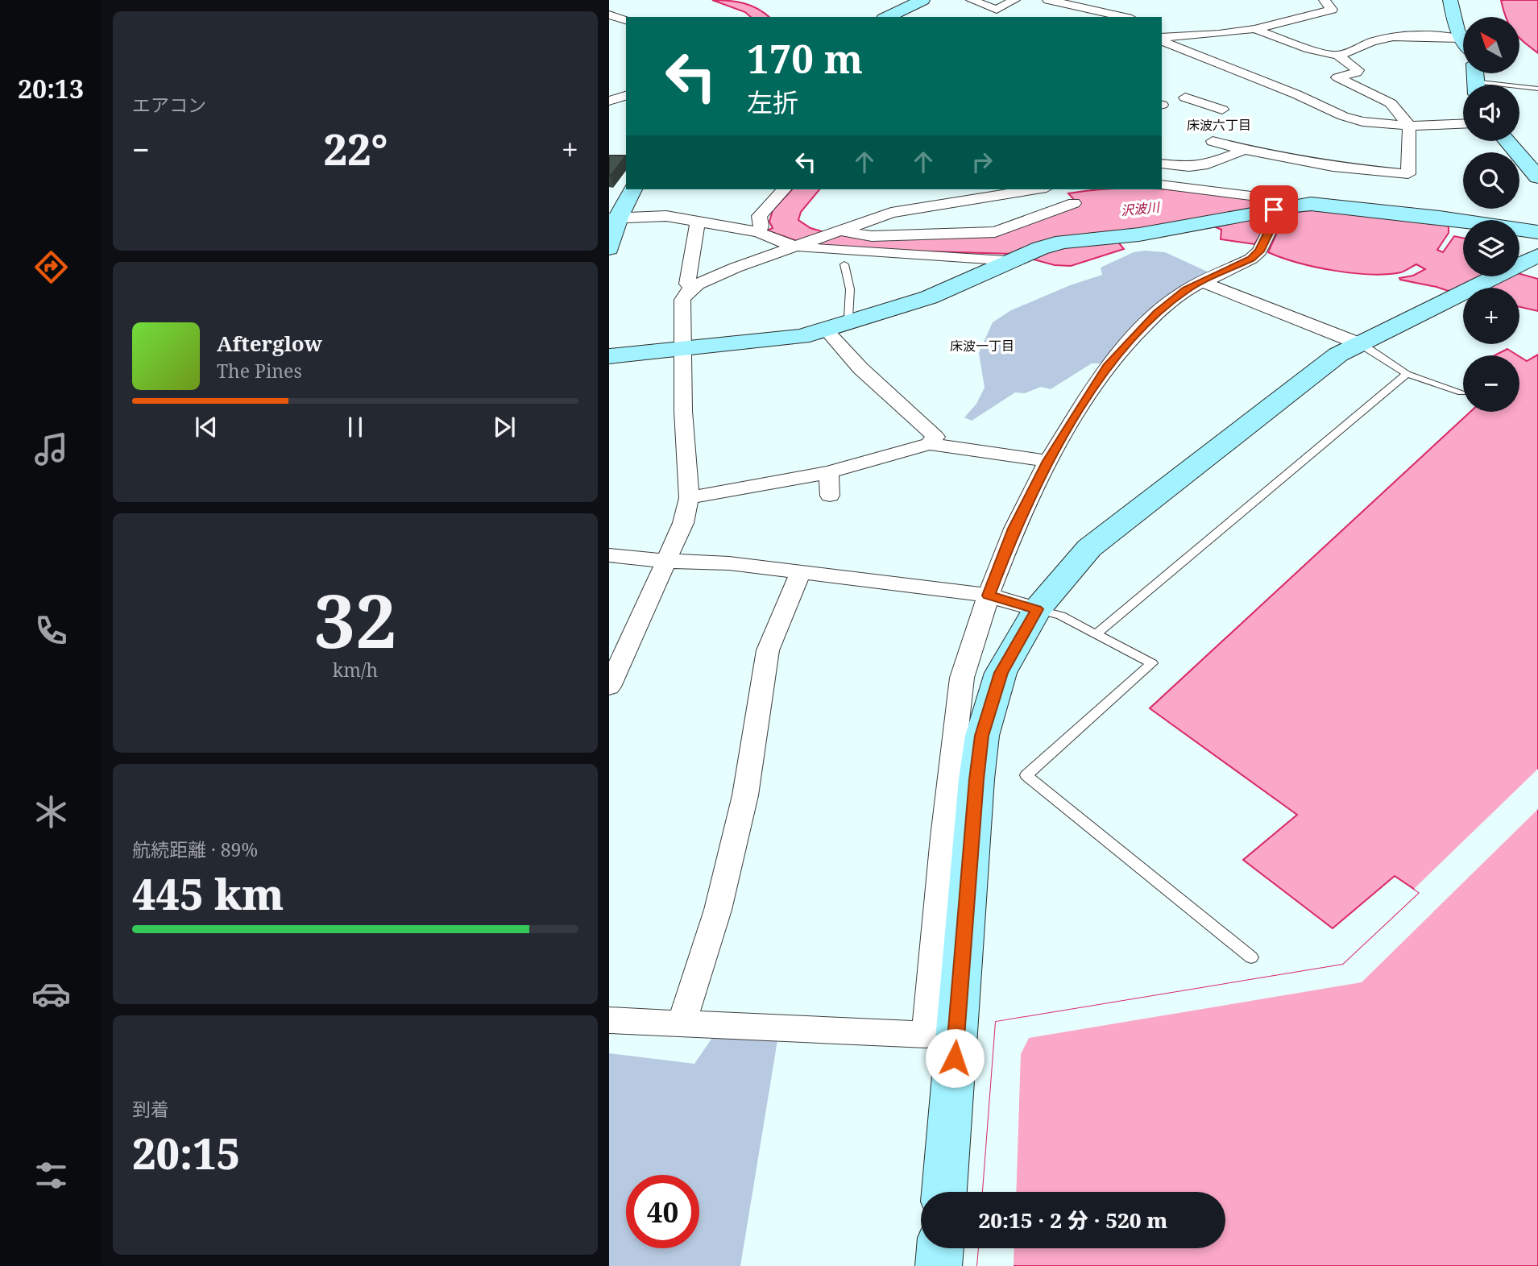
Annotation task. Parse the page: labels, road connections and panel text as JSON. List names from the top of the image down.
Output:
{
  "districts": ["床波六丁目", "床波一丁目"],
  "water": ["沢波川"],
  "north": "top left",
  "page": {
    "tabs": "20:13",
    "tile": [
      "エアコン",
      ["32", "km/h"],
      ["航続距離 · 89%", "445 km"],
      ["到着", "20:15"]
    ],
    "map_buttons": ["+", "−"],
    "turn": ["170 m", "左折"],
    "heat": ["−", "22°", "+"],
    "song": ["Afterglow", "The Pines"],
    "limit": "40",
    "trip": "20:15 · 2 分 · 520 m"
  }
}
